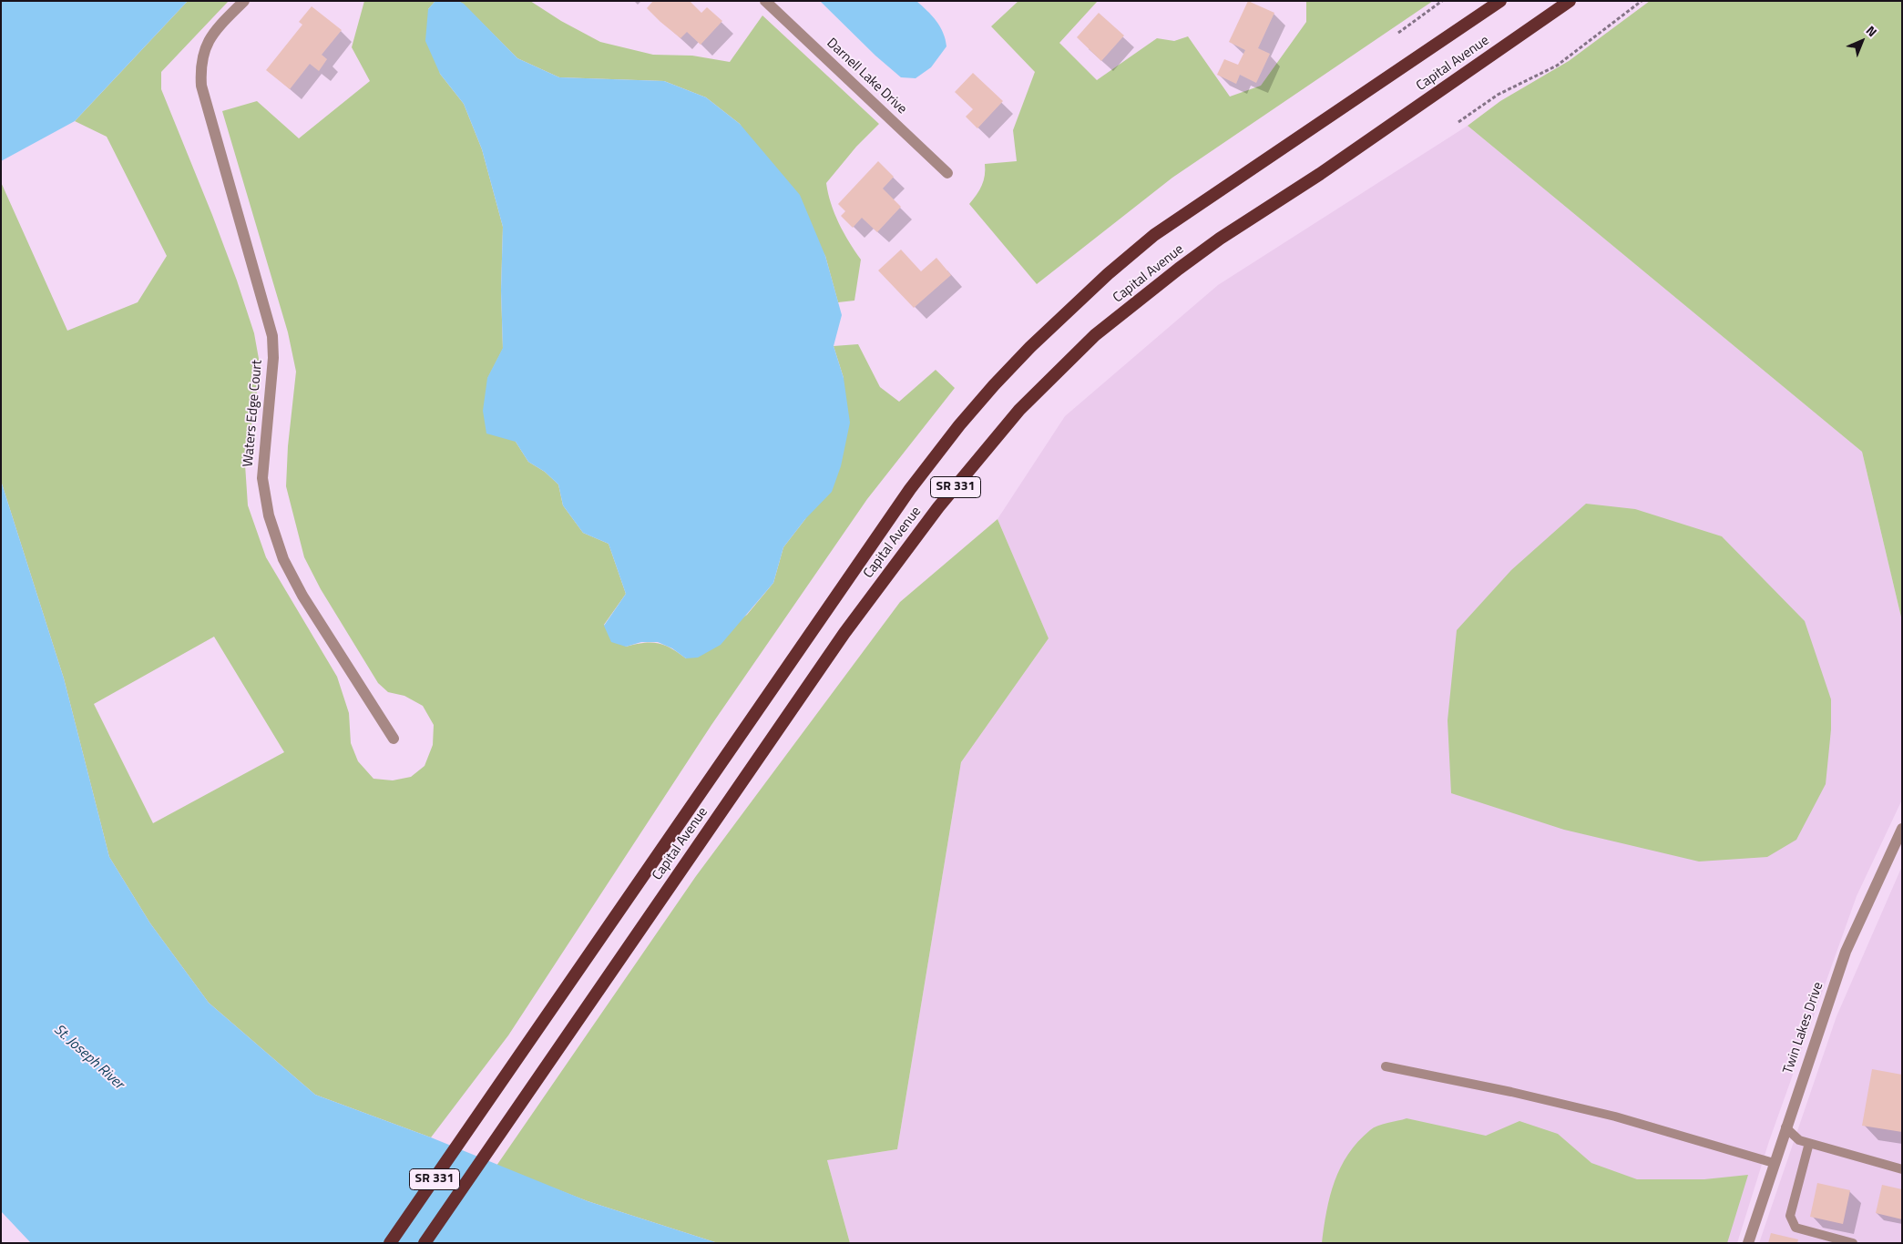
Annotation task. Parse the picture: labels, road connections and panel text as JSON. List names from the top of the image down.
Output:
{
  "streets": {
    "highway": ["Capital Avenue", "SR 331"],
    "street": ["Darnell Lake Drive", "Waters Edge Court", "Twin Lakes Drive"]
  },
  "water": ["St. Joseph River"],
  "north": "top right"
}
